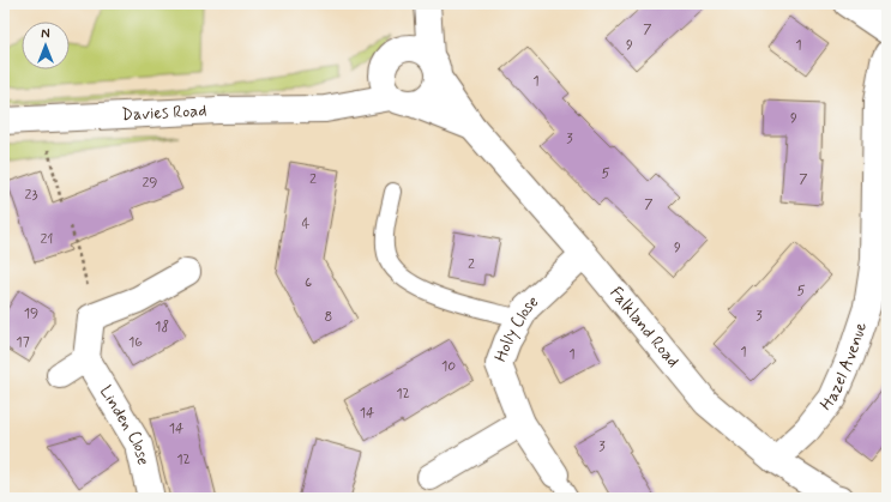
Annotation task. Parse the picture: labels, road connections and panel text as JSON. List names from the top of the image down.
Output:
{
  "streets": {
    "street": [
      "Davies Road",
      "Falkland Road",
      "Holly Close",
      "Hazel Avenue",
      "Linden Close"
    ]
  },
  "crossings": [
    ["Davies Road", "Falkland Road"],
    ["Falkland Road", "Holly Close"],
    ["Falkland Road", "Hazel Avenue"]
  ],
  "house_numbers": [
    "7",
    "9",
    "1",
    "1",
    "9",
    "3",
    "5",
    "2",
    "7",
    "29",
    "23",
    "7",
    "4",
    "21",
    "9",
    "2",
    "6",
    "5",
    "19",
    "3",
    "8",
    "18",
    "17",
    "16",
    "1",
    "1",
    "10",
    "12",
    "14",
    "14",
    "3",
    "12"
  ],
  "north": "top"
}
